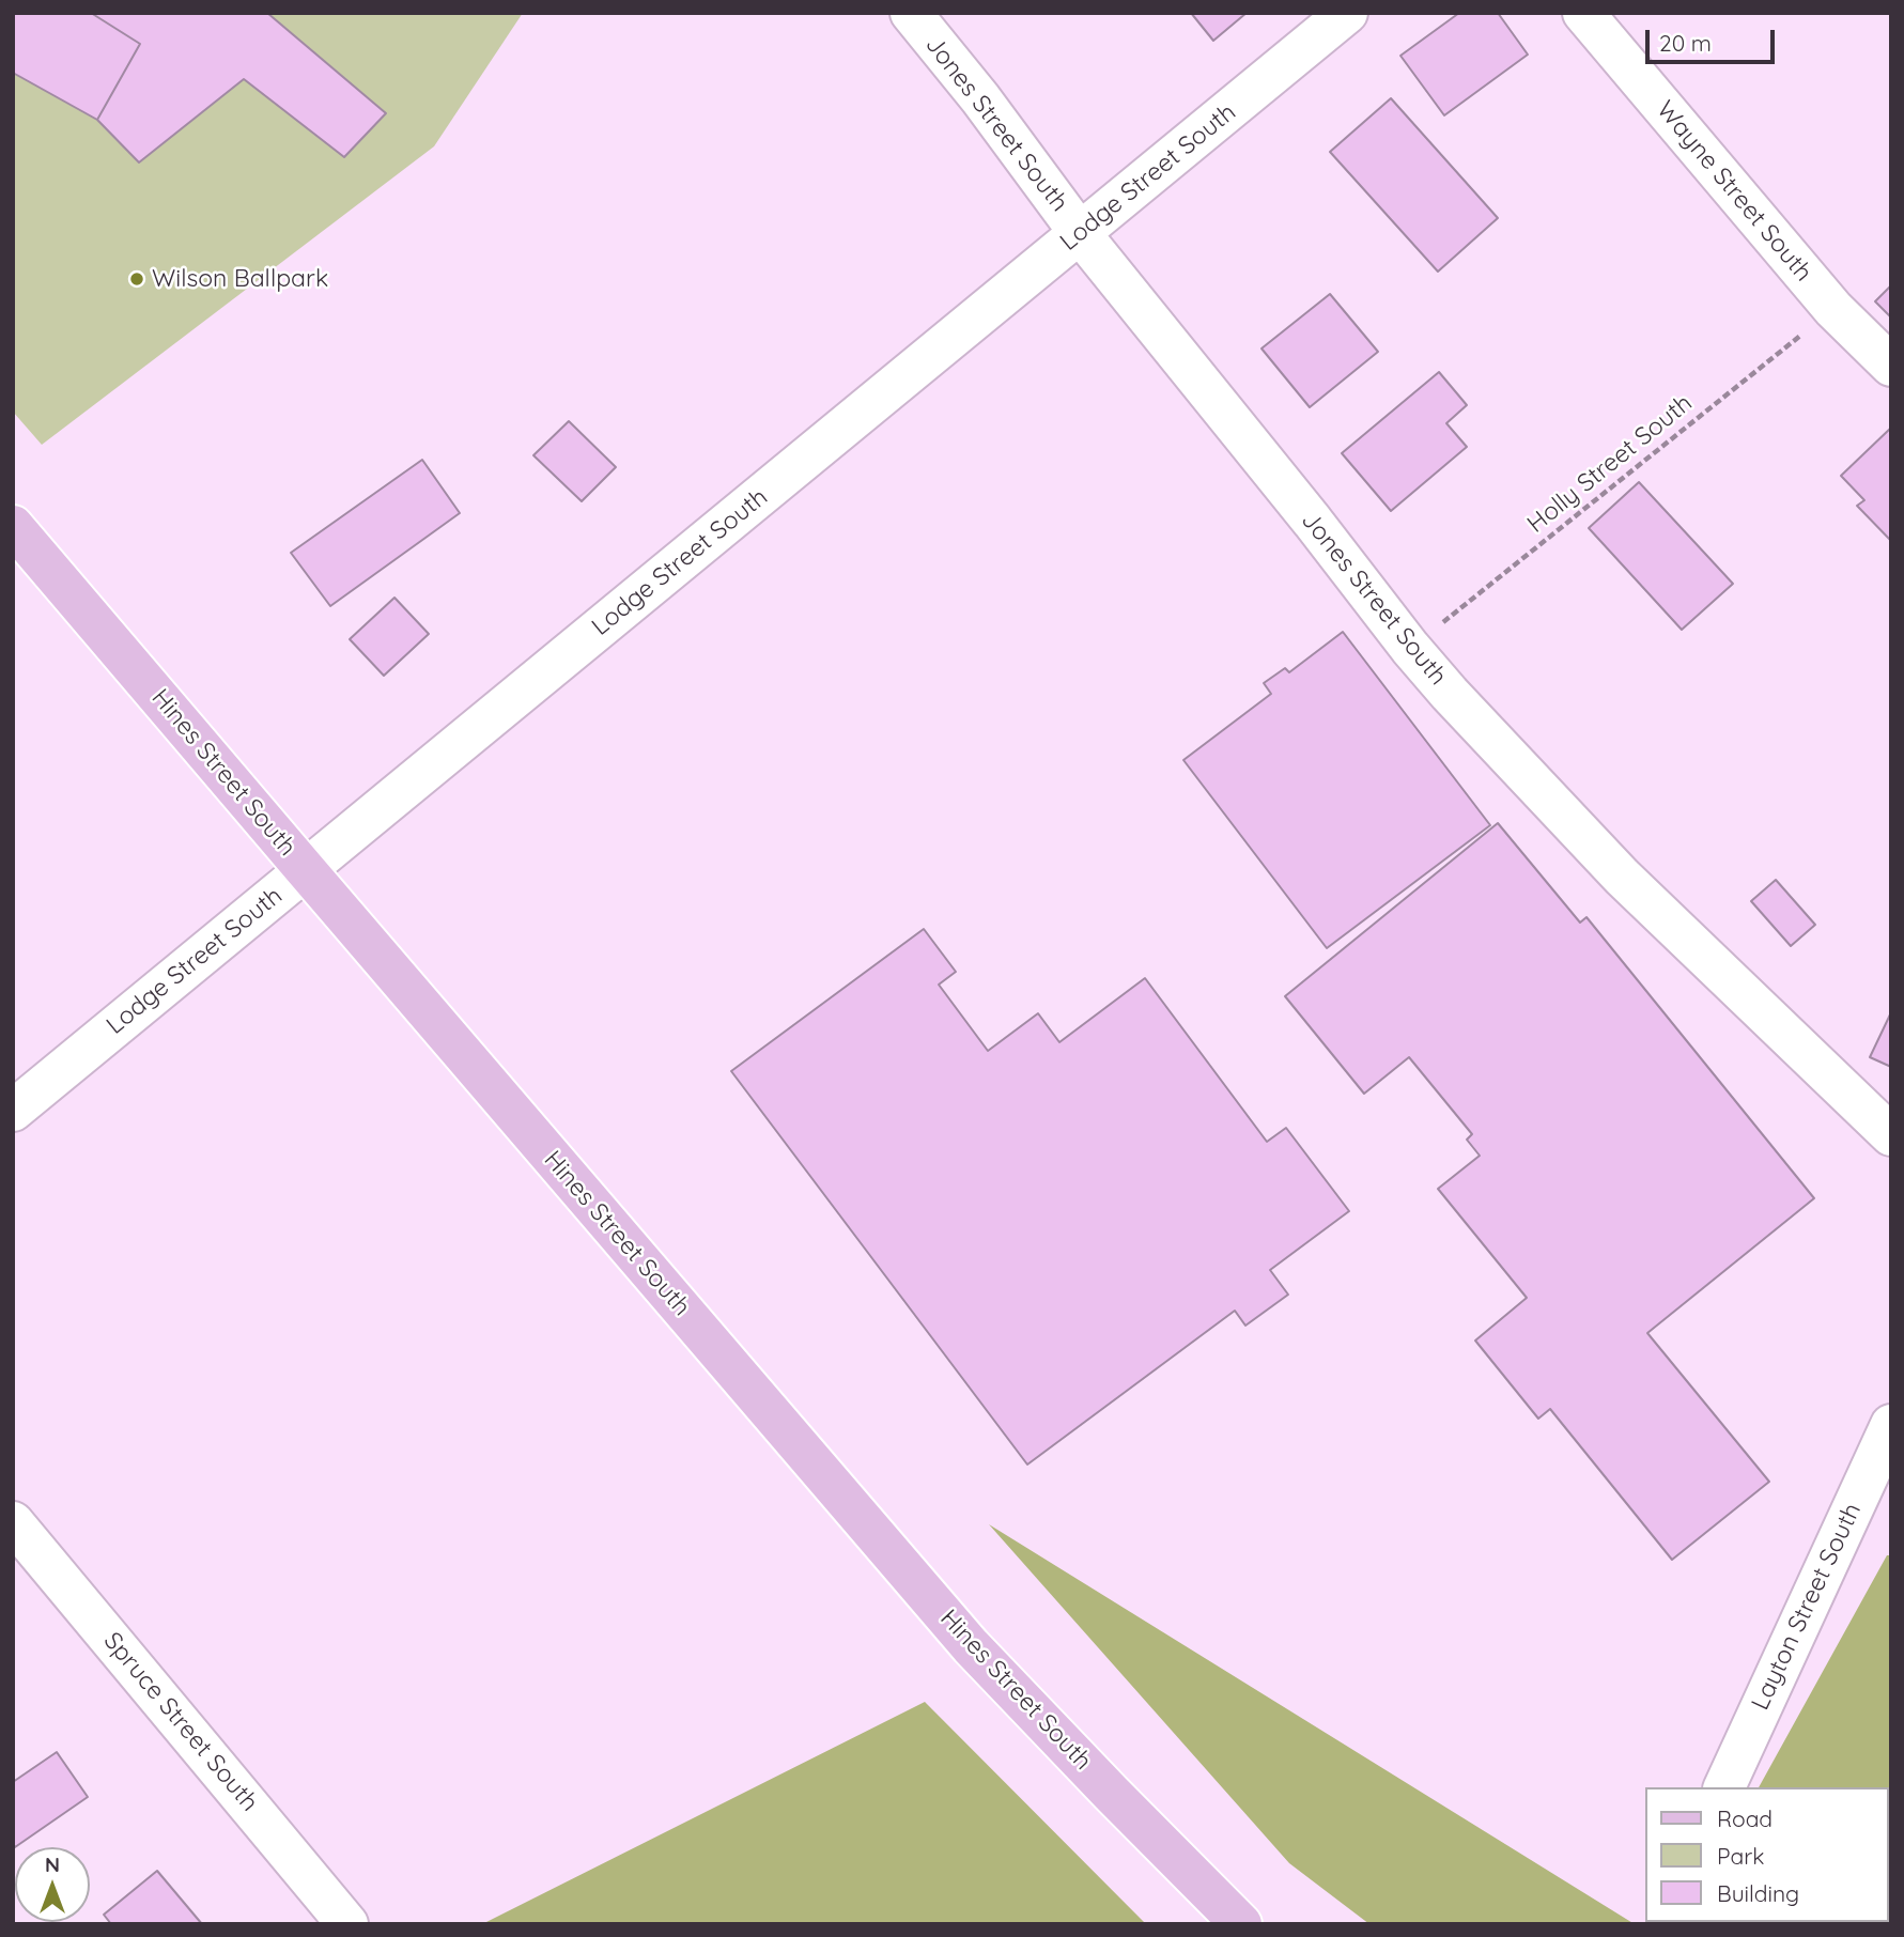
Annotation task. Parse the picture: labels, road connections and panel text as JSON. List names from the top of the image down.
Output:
{
  "streets": {
    "main road": ["Hines Street South"],
    "street": [
      "Jones Street South",
      "Lodge Street South",
      "Wayne Street South",
      "Layton Street South",
      "Spruce Street South"
    ],
    "path": ["Holly Street South"]
  },
  "crossings": [
    ["Jones Street South", "Lodge Street South"],
    ["Jones Street South", "Holly Street South"],
    ["Lodge Street South", "Hines Street South"],
    ["Wayne Street South", "Holly Street South"]
  ],
  "places": ["Wilson Ballpark"],
  "legend": ["Road", "Park", "Building"],
  "scale_bar": "20 m",
  "north": "top"
}
